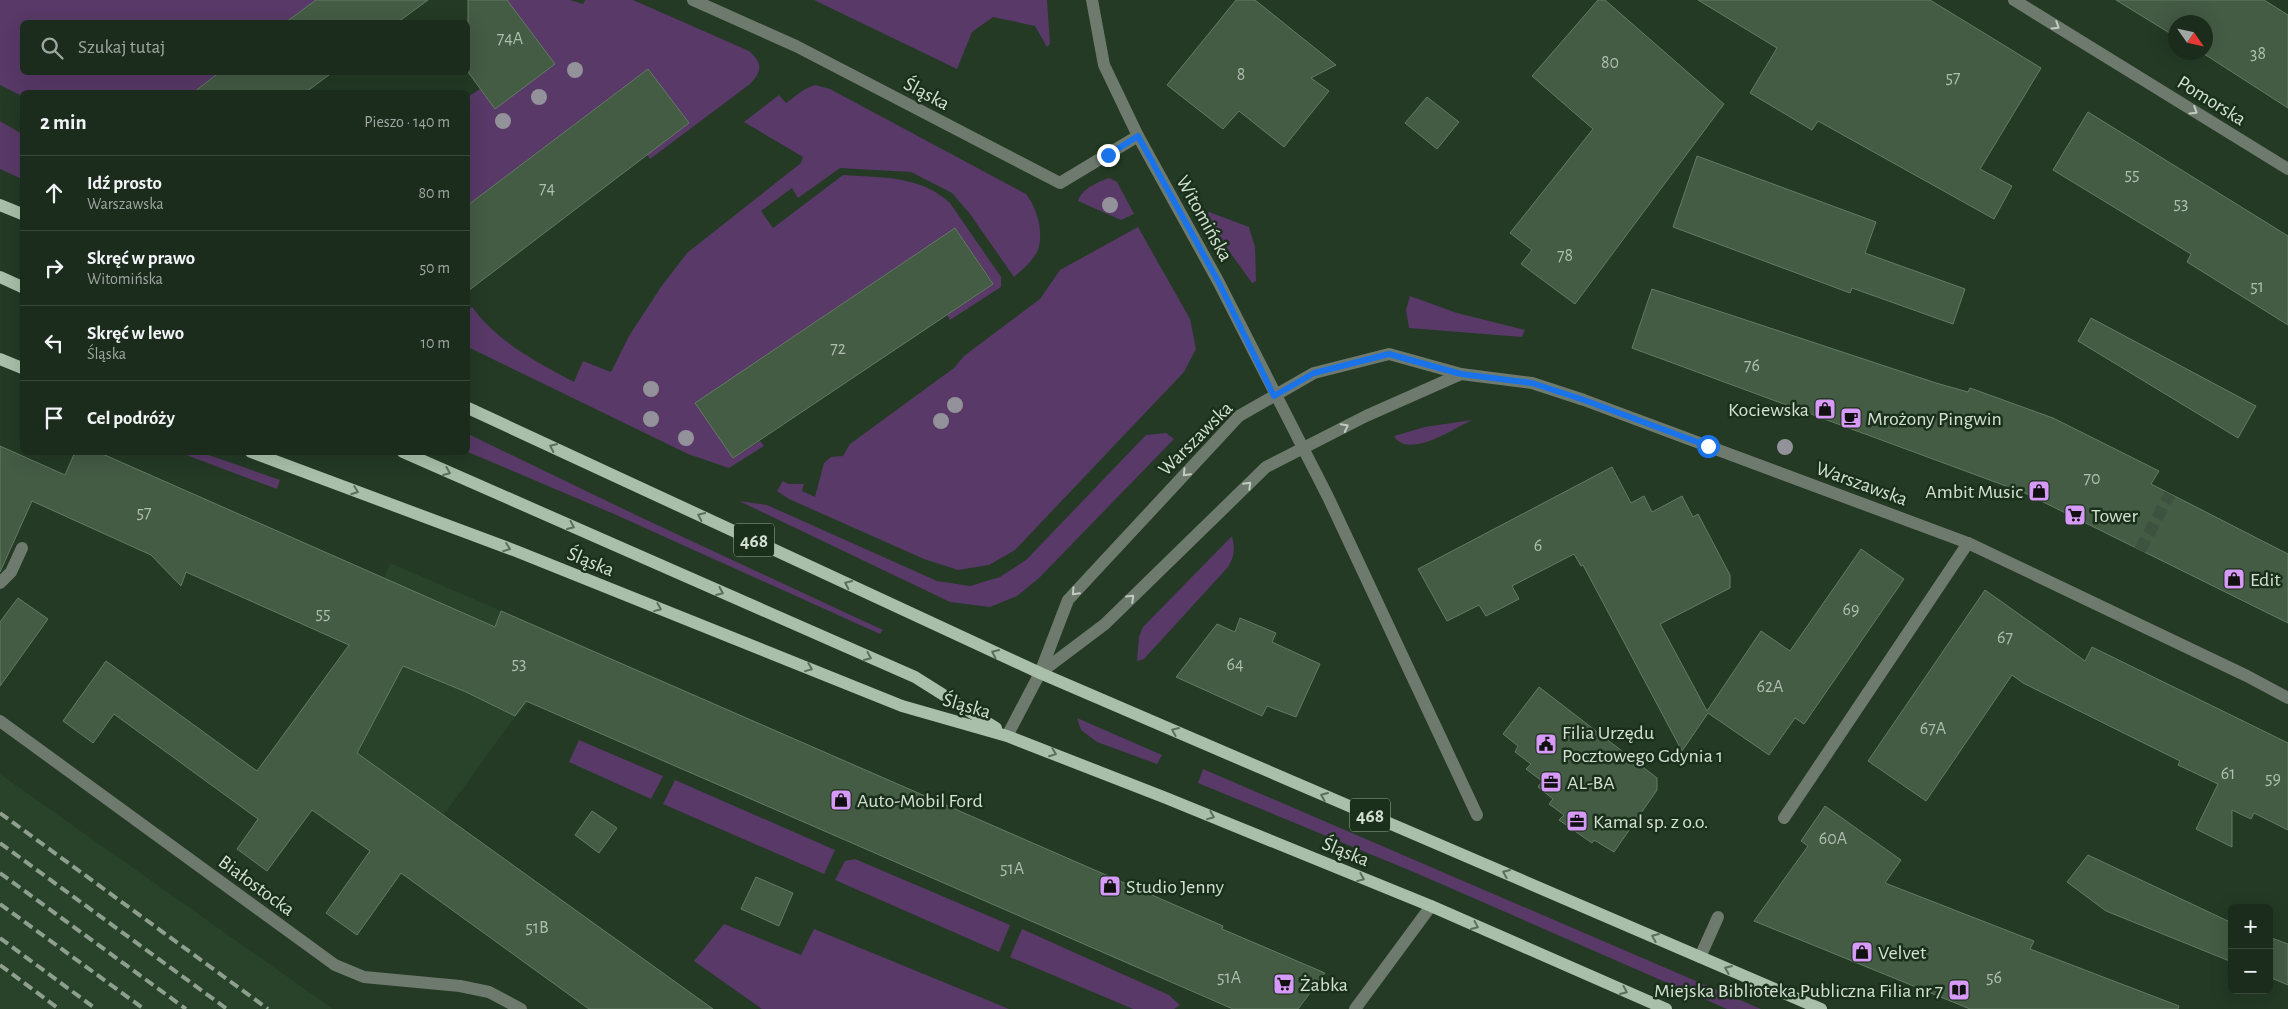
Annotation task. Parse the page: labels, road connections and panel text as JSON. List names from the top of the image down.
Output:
{
  "streets": {
    "main road": ["Śląska", "468"],
    "street": [
      "Pomorska",
      "Witomińska",
      "Warszawska",
      "Białostocka"
    ]
  },
  "crossings": [
    ["Śląska", "Witomińska"],
    ["Śląska", "Warszawska"],
    ["Witomińska", "Warszawska"]
  ],
  "one_way": ["Pomorska"],
  "places": {
    "shop": [
      "Kociewska",
      "Ambit Music",
      "Edit",
      "Auto-Mobil Ford",
      "Studio Jenny",
      "Velvet"
    ],
    "cafe": ["Mrożony Pingwin"],
    "supermarket": ["Tower", "Żabka"],
    "public building": ["Filia Urzędu Pocztowego Gdynia 1"],
    "office": ["AL-BA", "Kamal sp. z o.o."],
    "library": ["Miejska Biblioteka Publiczna Filia nr 7"]
  },
  "house_numbers": [
    "74A",
    "38",
    "80",
    "8",
    "57",
    "55",
    "74",
    "53",
    "78",
    "51",
    "72",
    "76",
    "70",
    "57",
    "6",
    "69",
    "55",
    "67",
    "53",
    "64",
    "62A",
    "67A",
    "61",
    "59",
    "60A",
    "51A",
    "51B",
    "51A",
    "56"
  ],
  "north": "bottom right",
  "page": {
    "search": "Szukaj tutaj",
    "heading": ["2 min", "Pieszo · 140 m"],
    "list": [
      ["Idź prosto", "Warszawska", "80 m"],
      ["Skręć w prawo", "Witomińska", "50 m"],
      ["Skręć w lewo", "Śląska", "10 m"],
      "Cel podróży"
    ],
    "map_buttons": ["+", "−"]
  }
}
